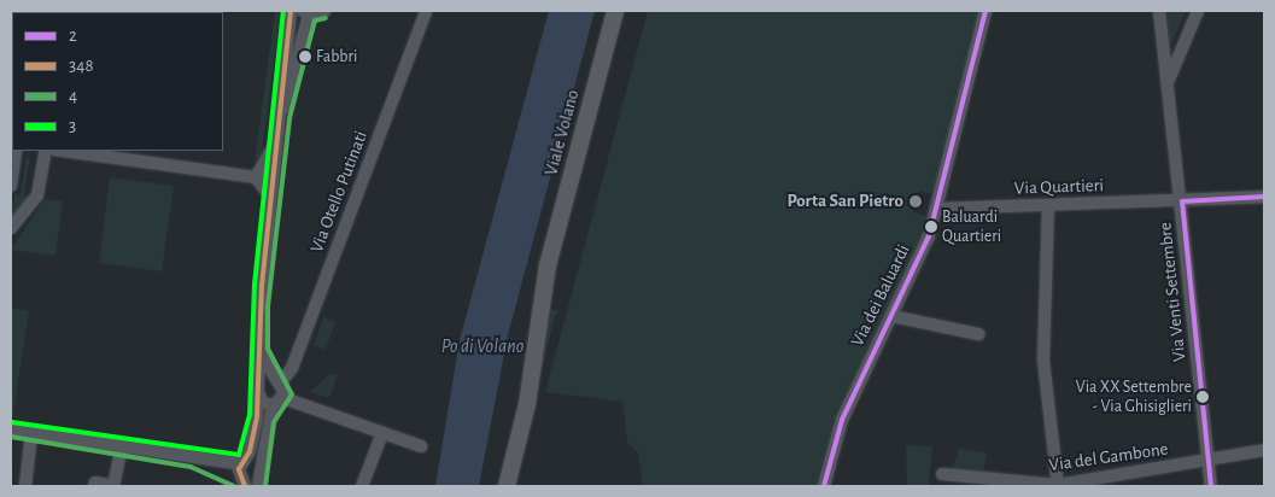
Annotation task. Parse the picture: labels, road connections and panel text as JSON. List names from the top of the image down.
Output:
{
  "streets": {
    "main road": ["Viale Volano"],
    "street": [
      "Via Quartieri",
      "Via Otello Putinati",
      "Via Venti Settembre",
      "Via dei Baluardi",
      "Via del Gambone"
    ]
  },
  "crossings": [
    ["Via Quartieri", "Via Venti Settembre"],
    ["Via Quartieri", "Via dei Baluardi"],
    ["Via Venti Settembre", "Via del Gambone"]
  ],
  "water": ["Po di Volano"],
  "places": [
    "Fabbri",
    "Porta San Pietro",
    "Baluardi Quartieri",
    "Via XX Settembre - Via Ghisiglieri"
  ],
  "lines": [
    "transit line 2",
    "transit line 348",
    "transit line 3",
    "transit line 4"
  ],
  "legend": [
    "2",
    "348",
    "4",
    "3"
  ]
}
